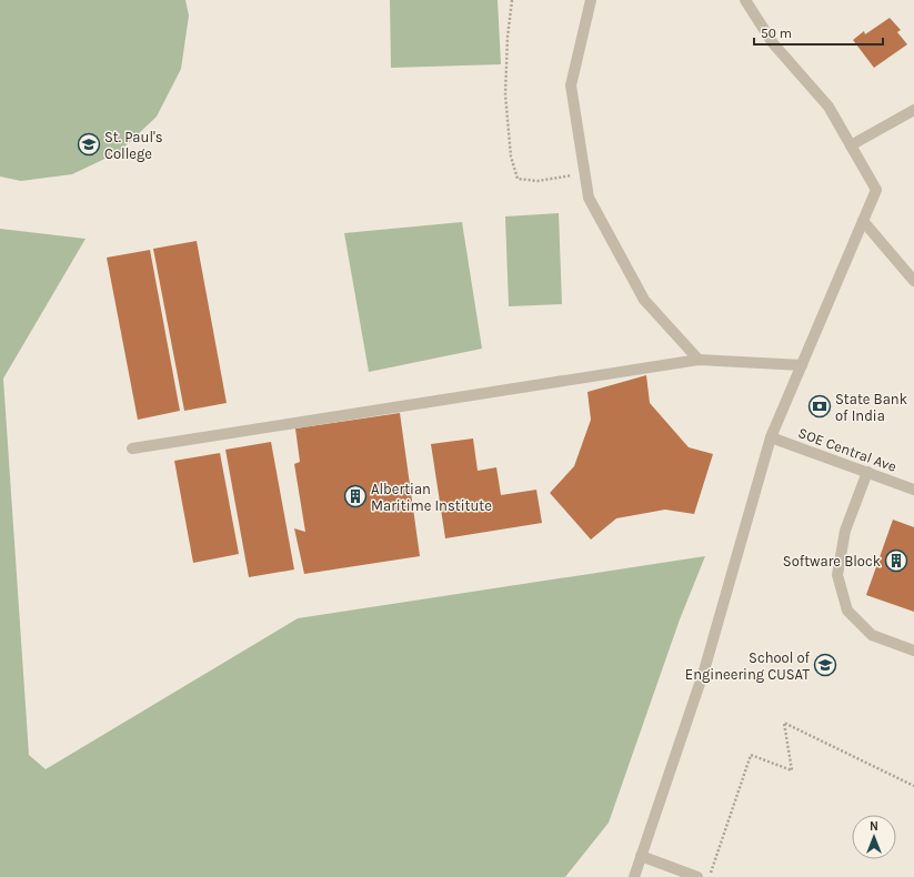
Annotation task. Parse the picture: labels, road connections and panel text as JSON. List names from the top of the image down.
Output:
{
  "streets": {
    "street": ["SOE Central Ave"]
  },
  "places": {
    "school or university": ["St. Paul's College", "School of Engineering CUSAT"],
    "bank": ["State Bank of India"],
    "building": ["Albertian Maritime Institute", "Software Block"]
  },
  "scale_bar": "50 m",
  "north": "top"
}
